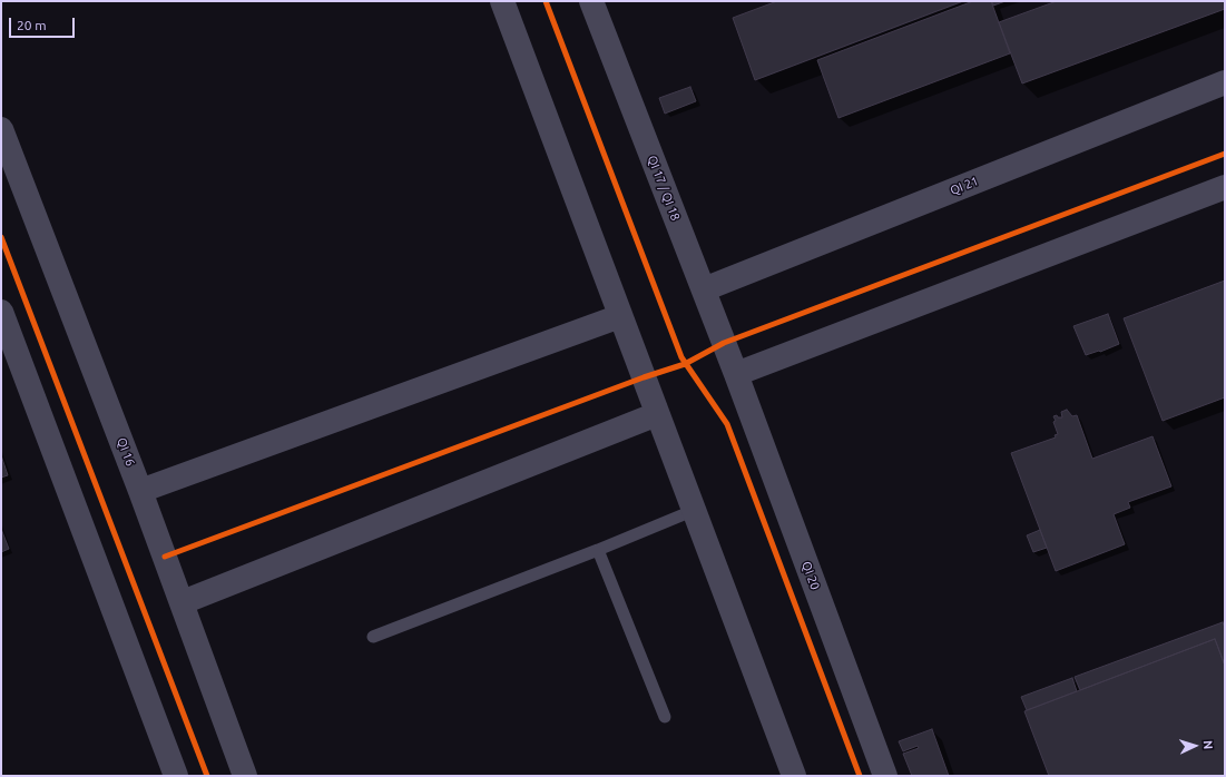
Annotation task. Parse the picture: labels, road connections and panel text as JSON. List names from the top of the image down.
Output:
{
  "streets": {
    "street": [
      "QI 21",
      "QI 17 / QI 18",
      "QI 16",
      "QI 20"
    ]
  },
  "crossings": [
    ["QI 21", "QI 17 / QI 18"],
    ["QI 17 / QI 18", "QI 20"]
  ],
  "scale_bar": "20 m",
  "north": "right"
}
